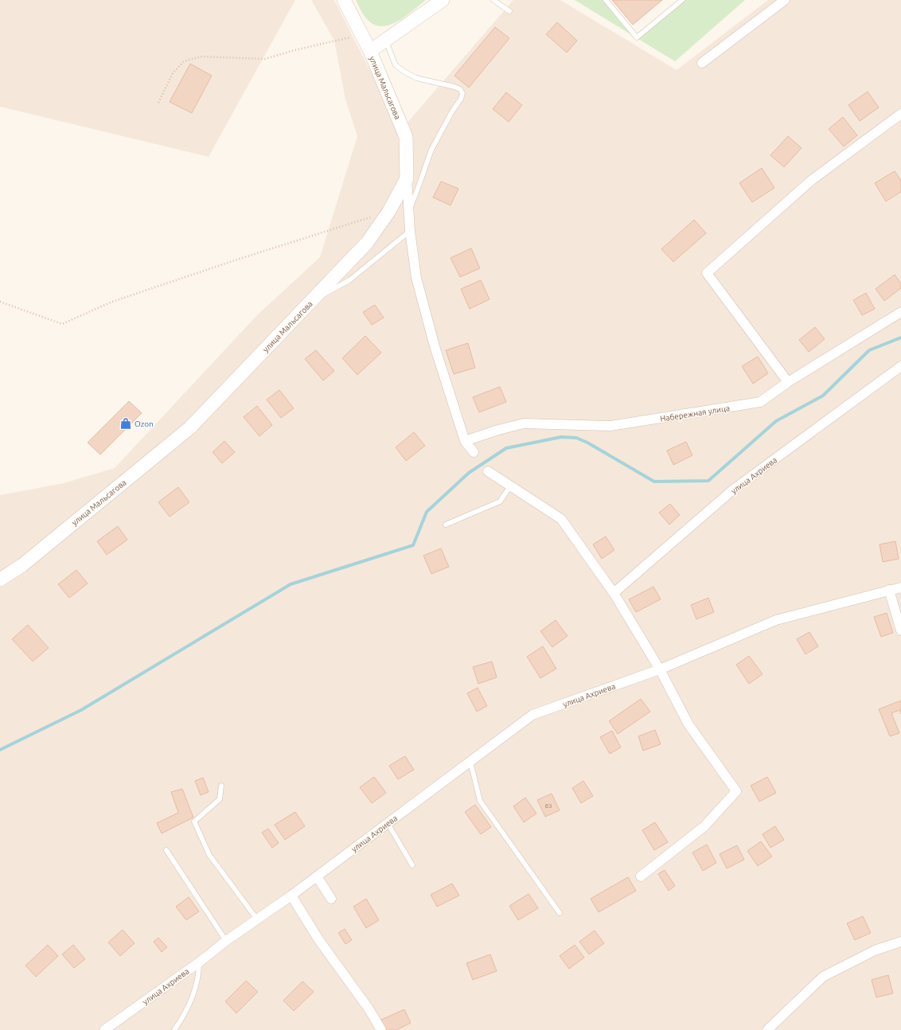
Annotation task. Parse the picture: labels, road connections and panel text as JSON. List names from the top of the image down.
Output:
{
  "streets": {
    "street": ["улица Мальсагова", "Набережная улица", "улица Ахриева"]
  },
  "places": {
    "shop": ["Ozon"]
  },
  "house_numbers": ["63"]
}
